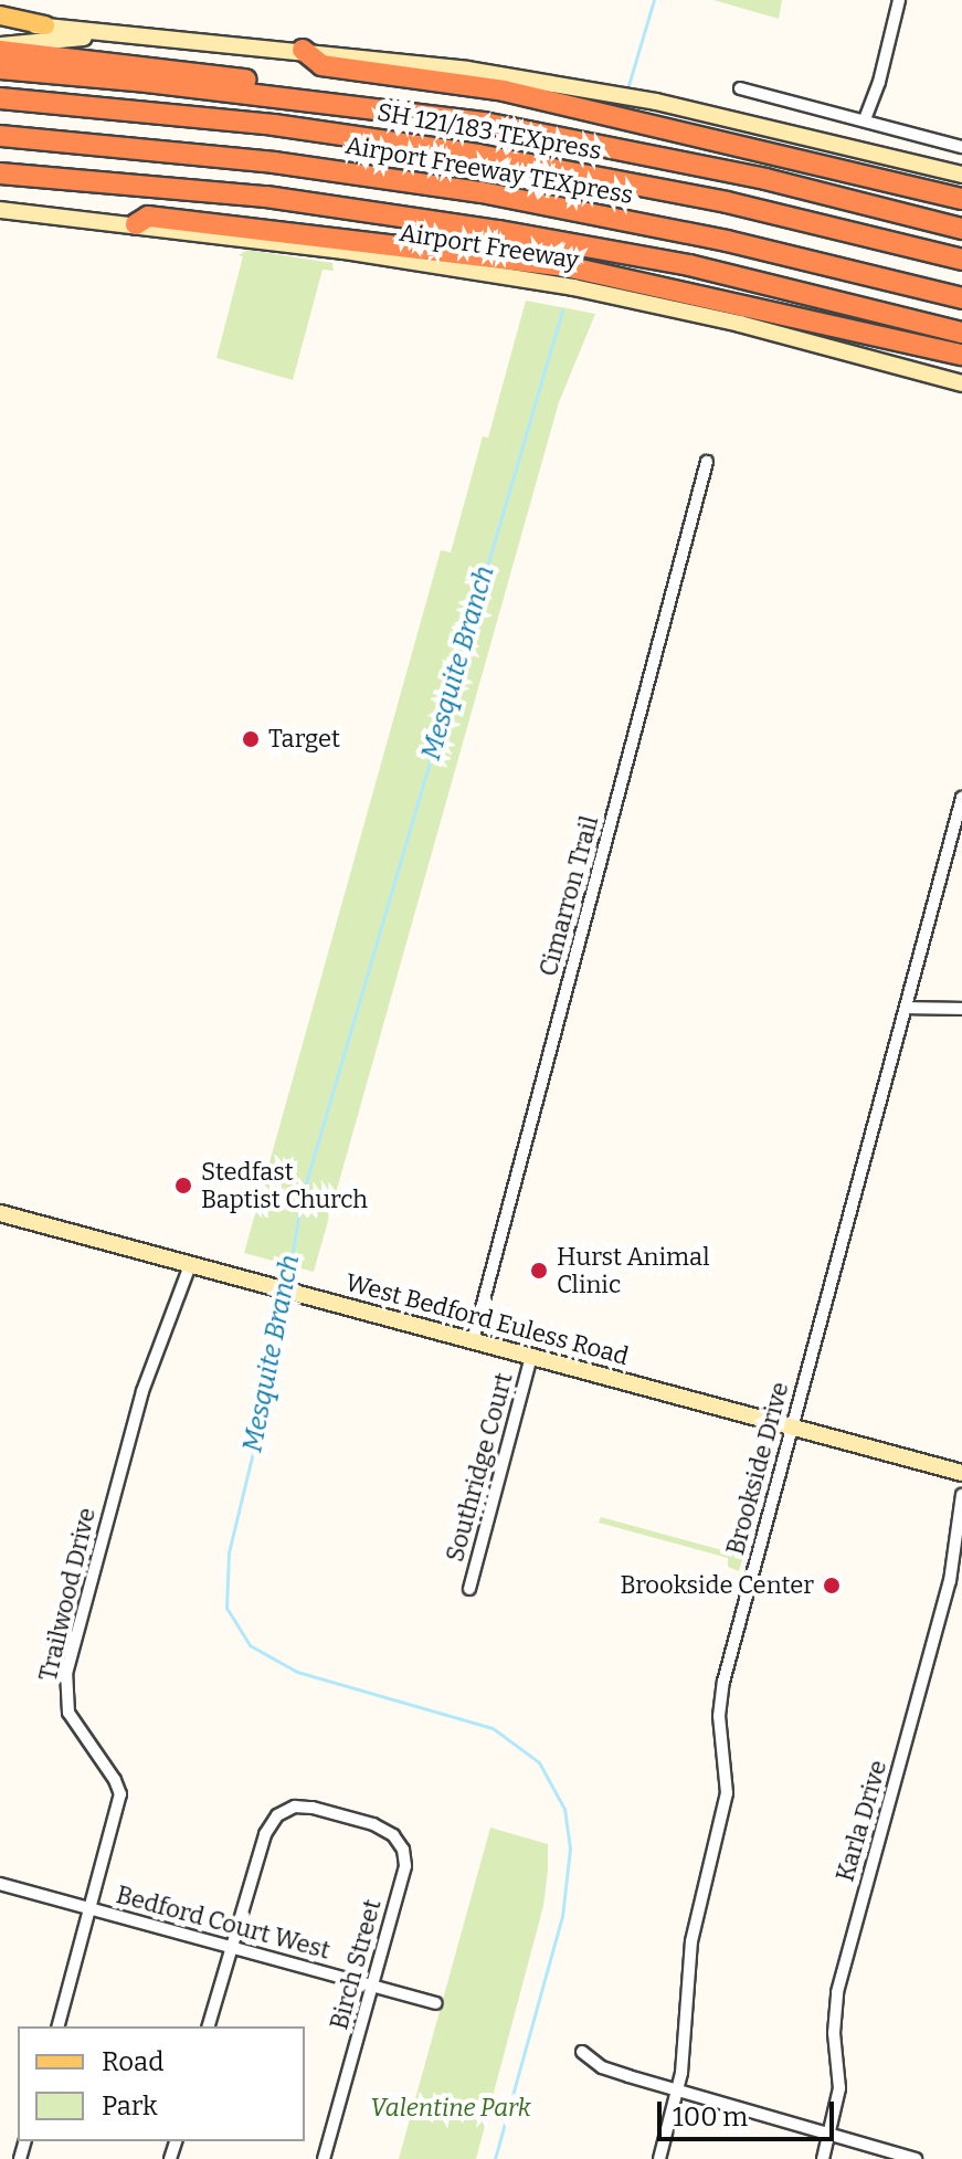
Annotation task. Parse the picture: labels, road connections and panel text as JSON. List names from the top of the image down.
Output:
{
  "streets": {
    "highway": ["SH 121/183 TEXpress", "Airport Freeway TEXpress", "Airport Freeway"],
    "main road": ["West Bedford Euless Road"],
    "street": [
      "Cimarron Trail",
      "Southridge Court",
      "Brookside Drive",
      "Trailwood Drive",
      "Karla Drive",
      "Bedford Court West",
      "Birch Street"
    ]
  },
  "crossings": [
    ["Cimarron Trail", "West Bedford Euless Road"],
    ["West Bedford Euless Road", "Southridge Court"],
    ["West Bedford Euless Road", "Brookside Drive"],
    ["West Bedford Euless Road", "Trailwood Drive"],
    ["Trailwood Drive", "Bedford Court West"],
    ["Bedford Court West", "Birch Street"]
  ],
  "water": ["Mesquite Branch"],
  "parks": ["Valentine Park"],
  "places": [
    "Target",
    "Stedfast Baptist Church",
    "Hurst Animal Clinic",
    "Brookside Center"
  ],
  "legend": ["Road", "Park"],
  "scale_bar": "100 m"
}
